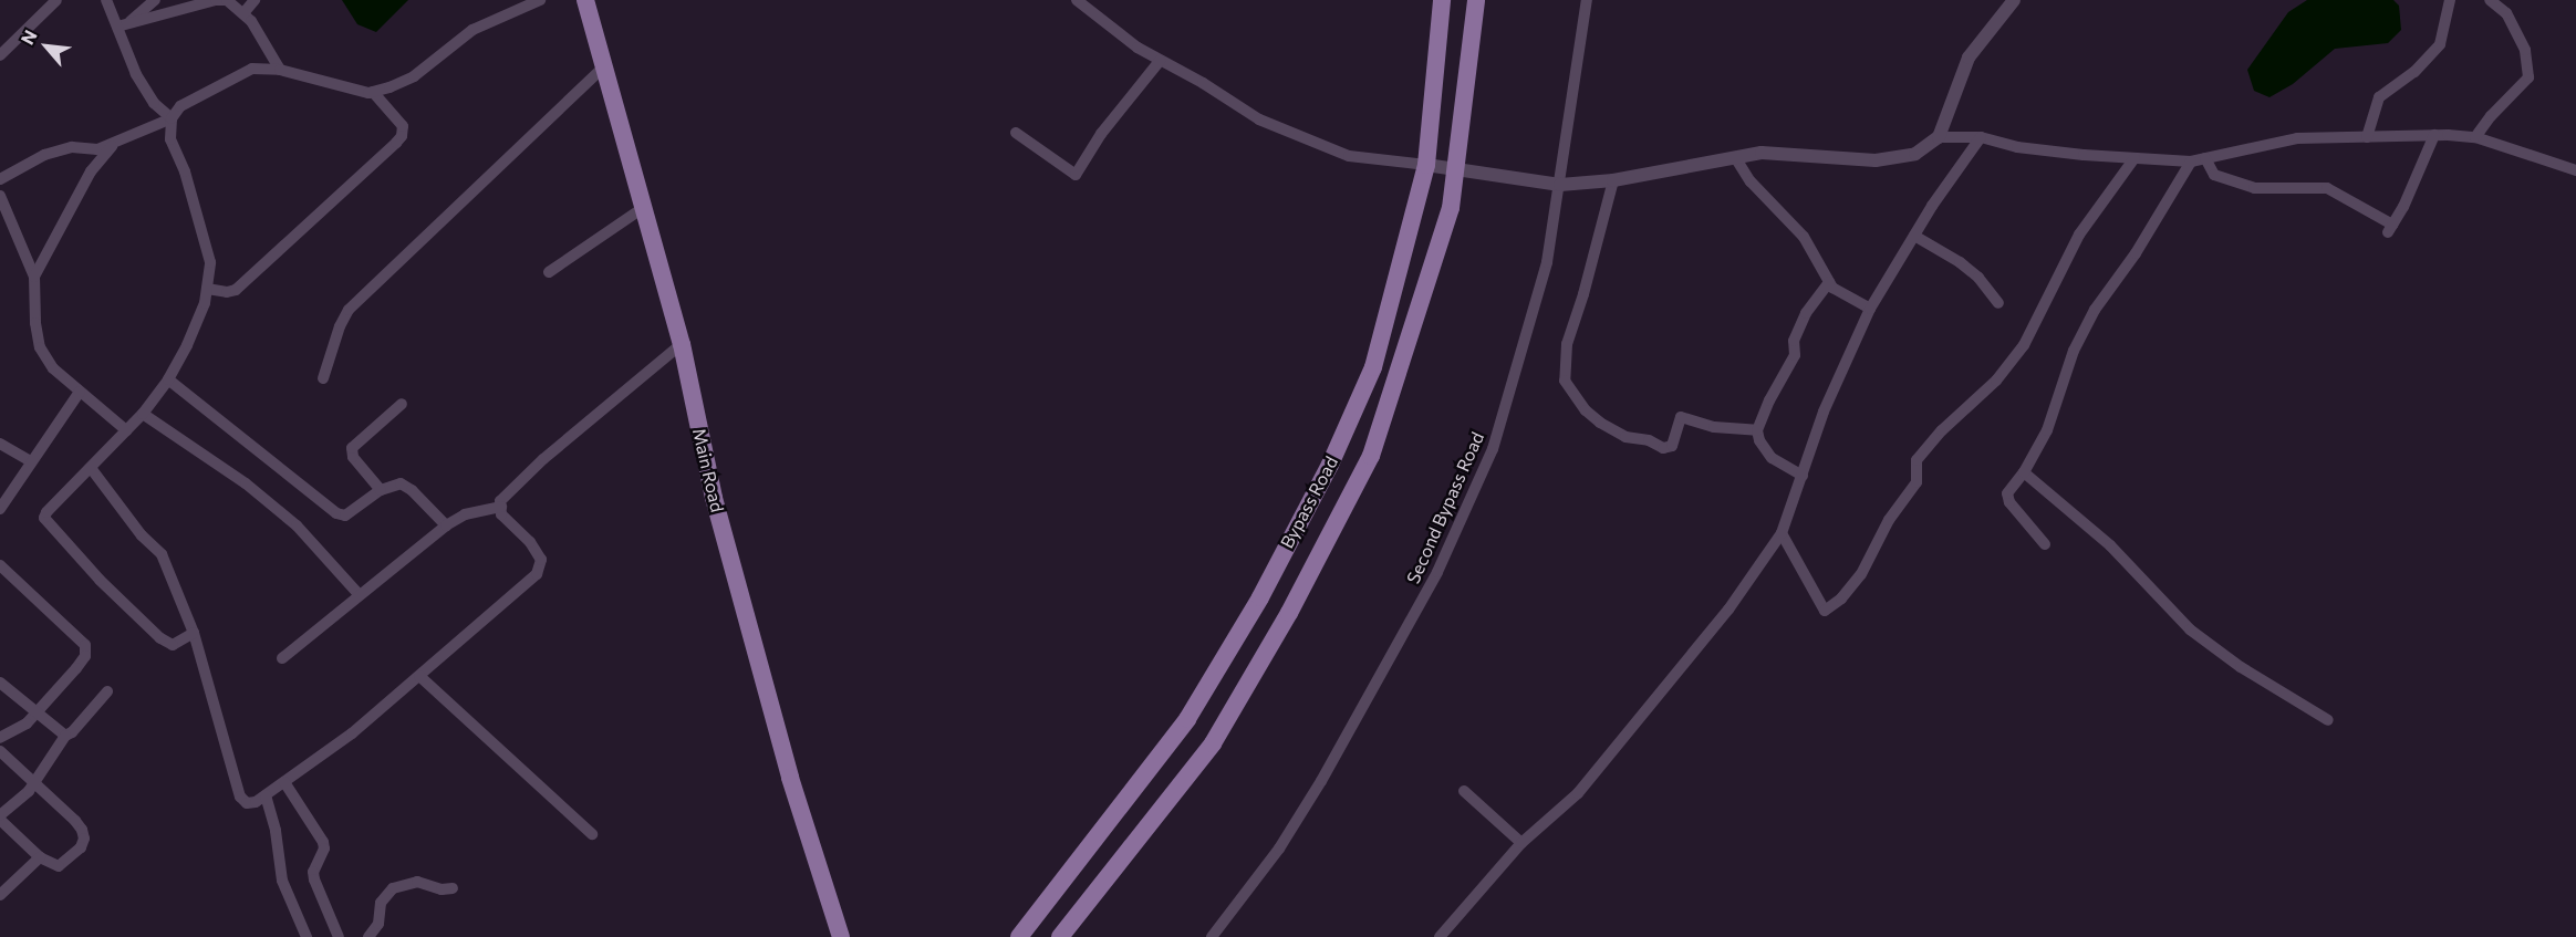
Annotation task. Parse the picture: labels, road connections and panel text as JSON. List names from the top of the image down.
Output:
{
  "streets": {
    "main road": ["Main Road", "Bypass Road"],
    "street": ["Second Bypass Road"]
  },
  "north": "top left"
}
